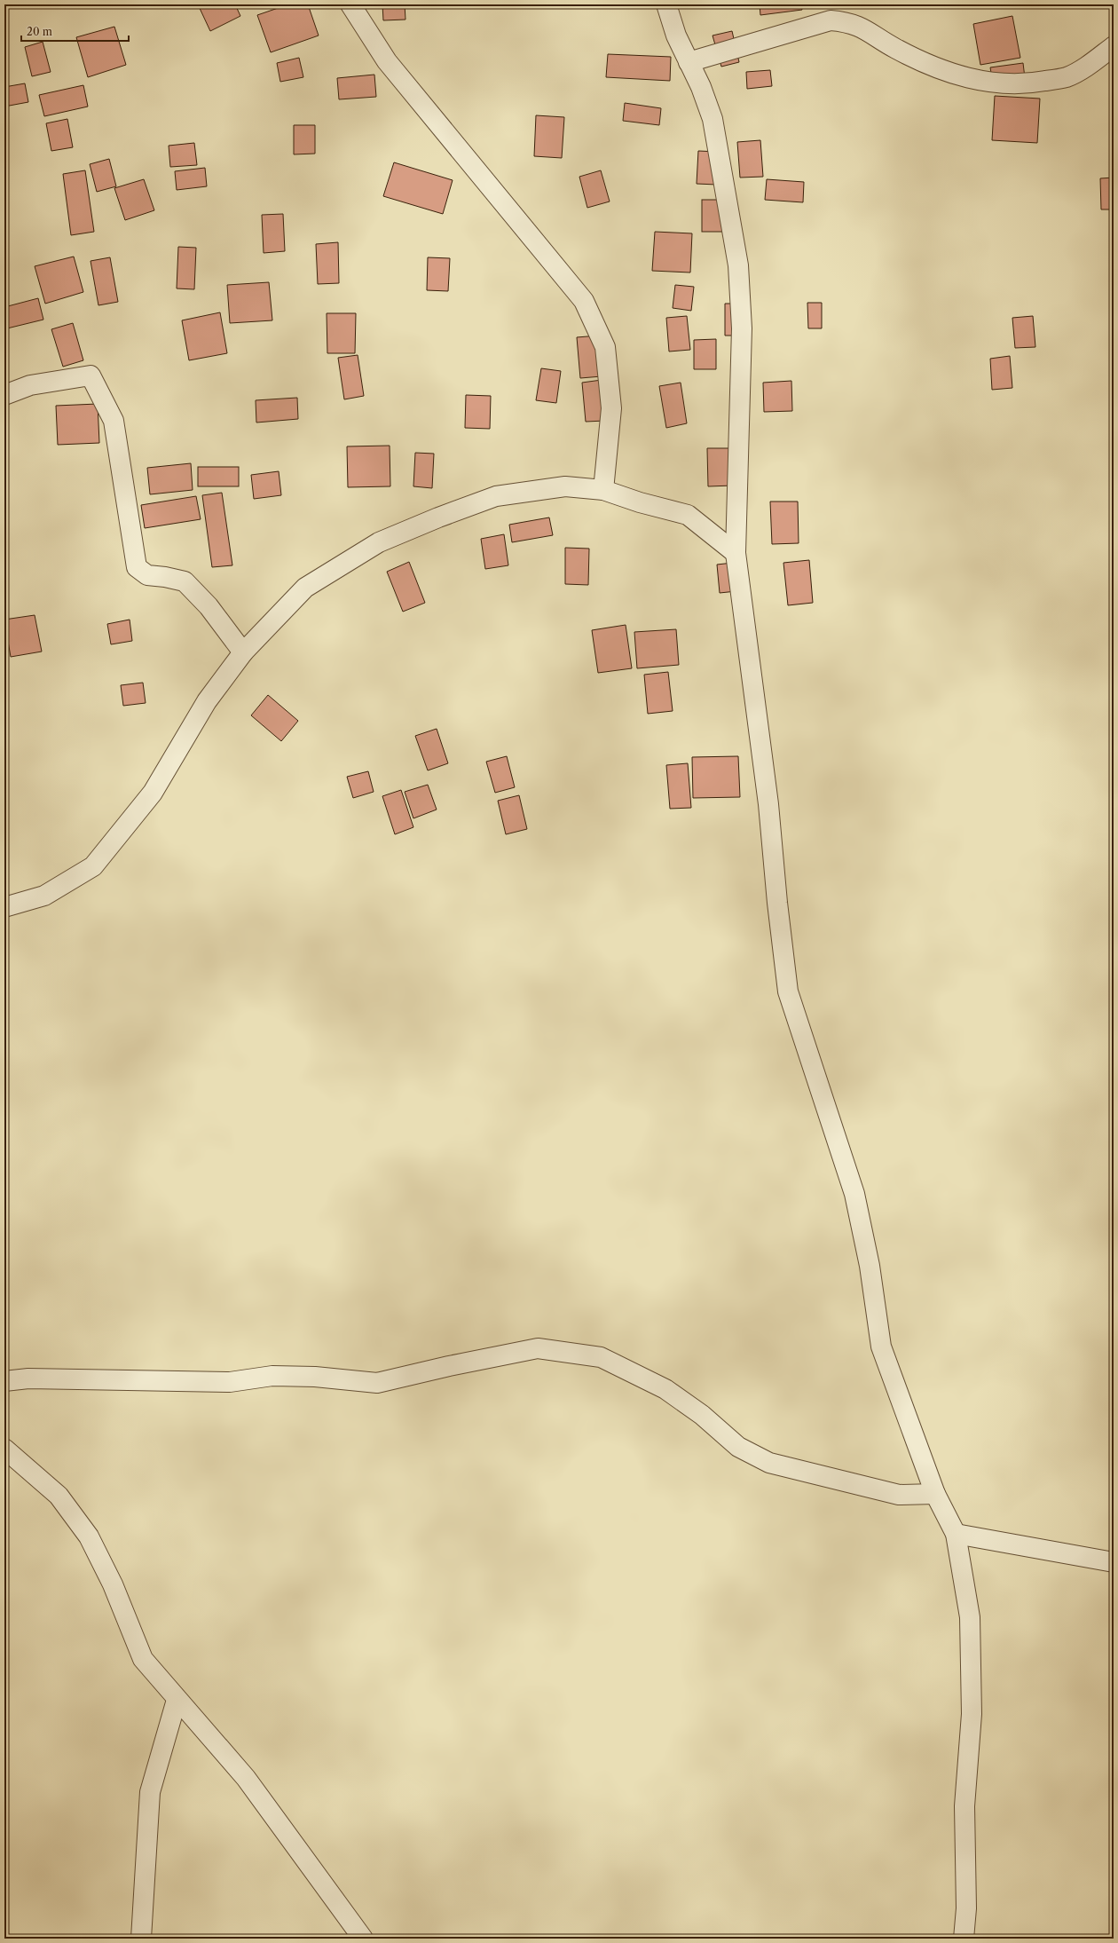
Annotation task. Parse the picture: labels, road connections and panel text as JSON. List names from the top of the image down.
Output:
{
  "scale_bar": "20 m"
}
